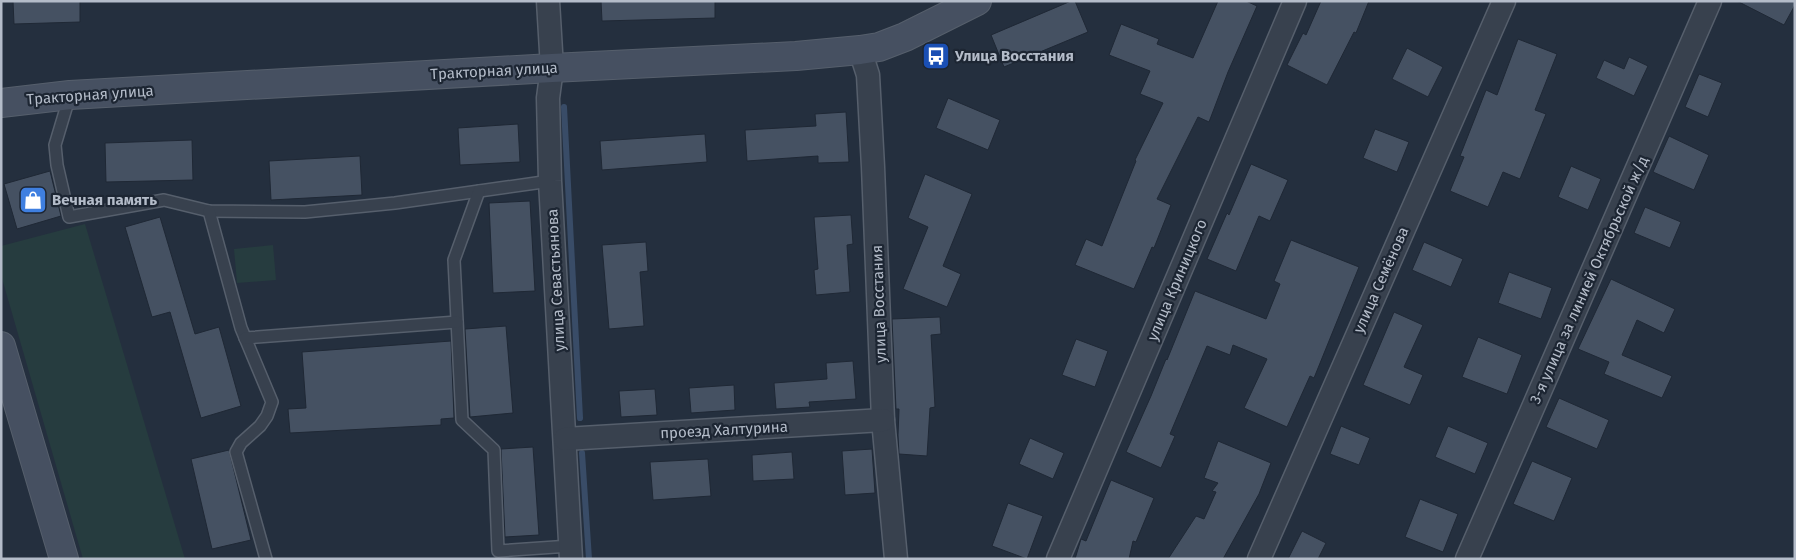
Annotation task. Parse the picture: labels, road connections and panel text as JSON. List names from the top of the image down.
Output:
{
  "streets": {
    "main road": ["Тракторная улица"],
    "street": [
      "улица Севастьянова",
      "улица Криницкого",
      "улица Семёнова",
      "3-я улица за линией Октябрьской ж/д",
      "улица Восстания",
      "проезд Халтурина"
    ]
  },
  "crossings": [
    ["Тракторная улица", "улица Севастьянова"],
    ["Тракторная улица", "улица Восстания"],
    ["улица Севастьянова", "проезд Халтурина"],
    ["улица Восстания", "проезд Халтурина"]
  ],
  "places": {
    "bus stop": ["Улица Восстания"],
    "shop": ["Вечная память"]
  }
}
